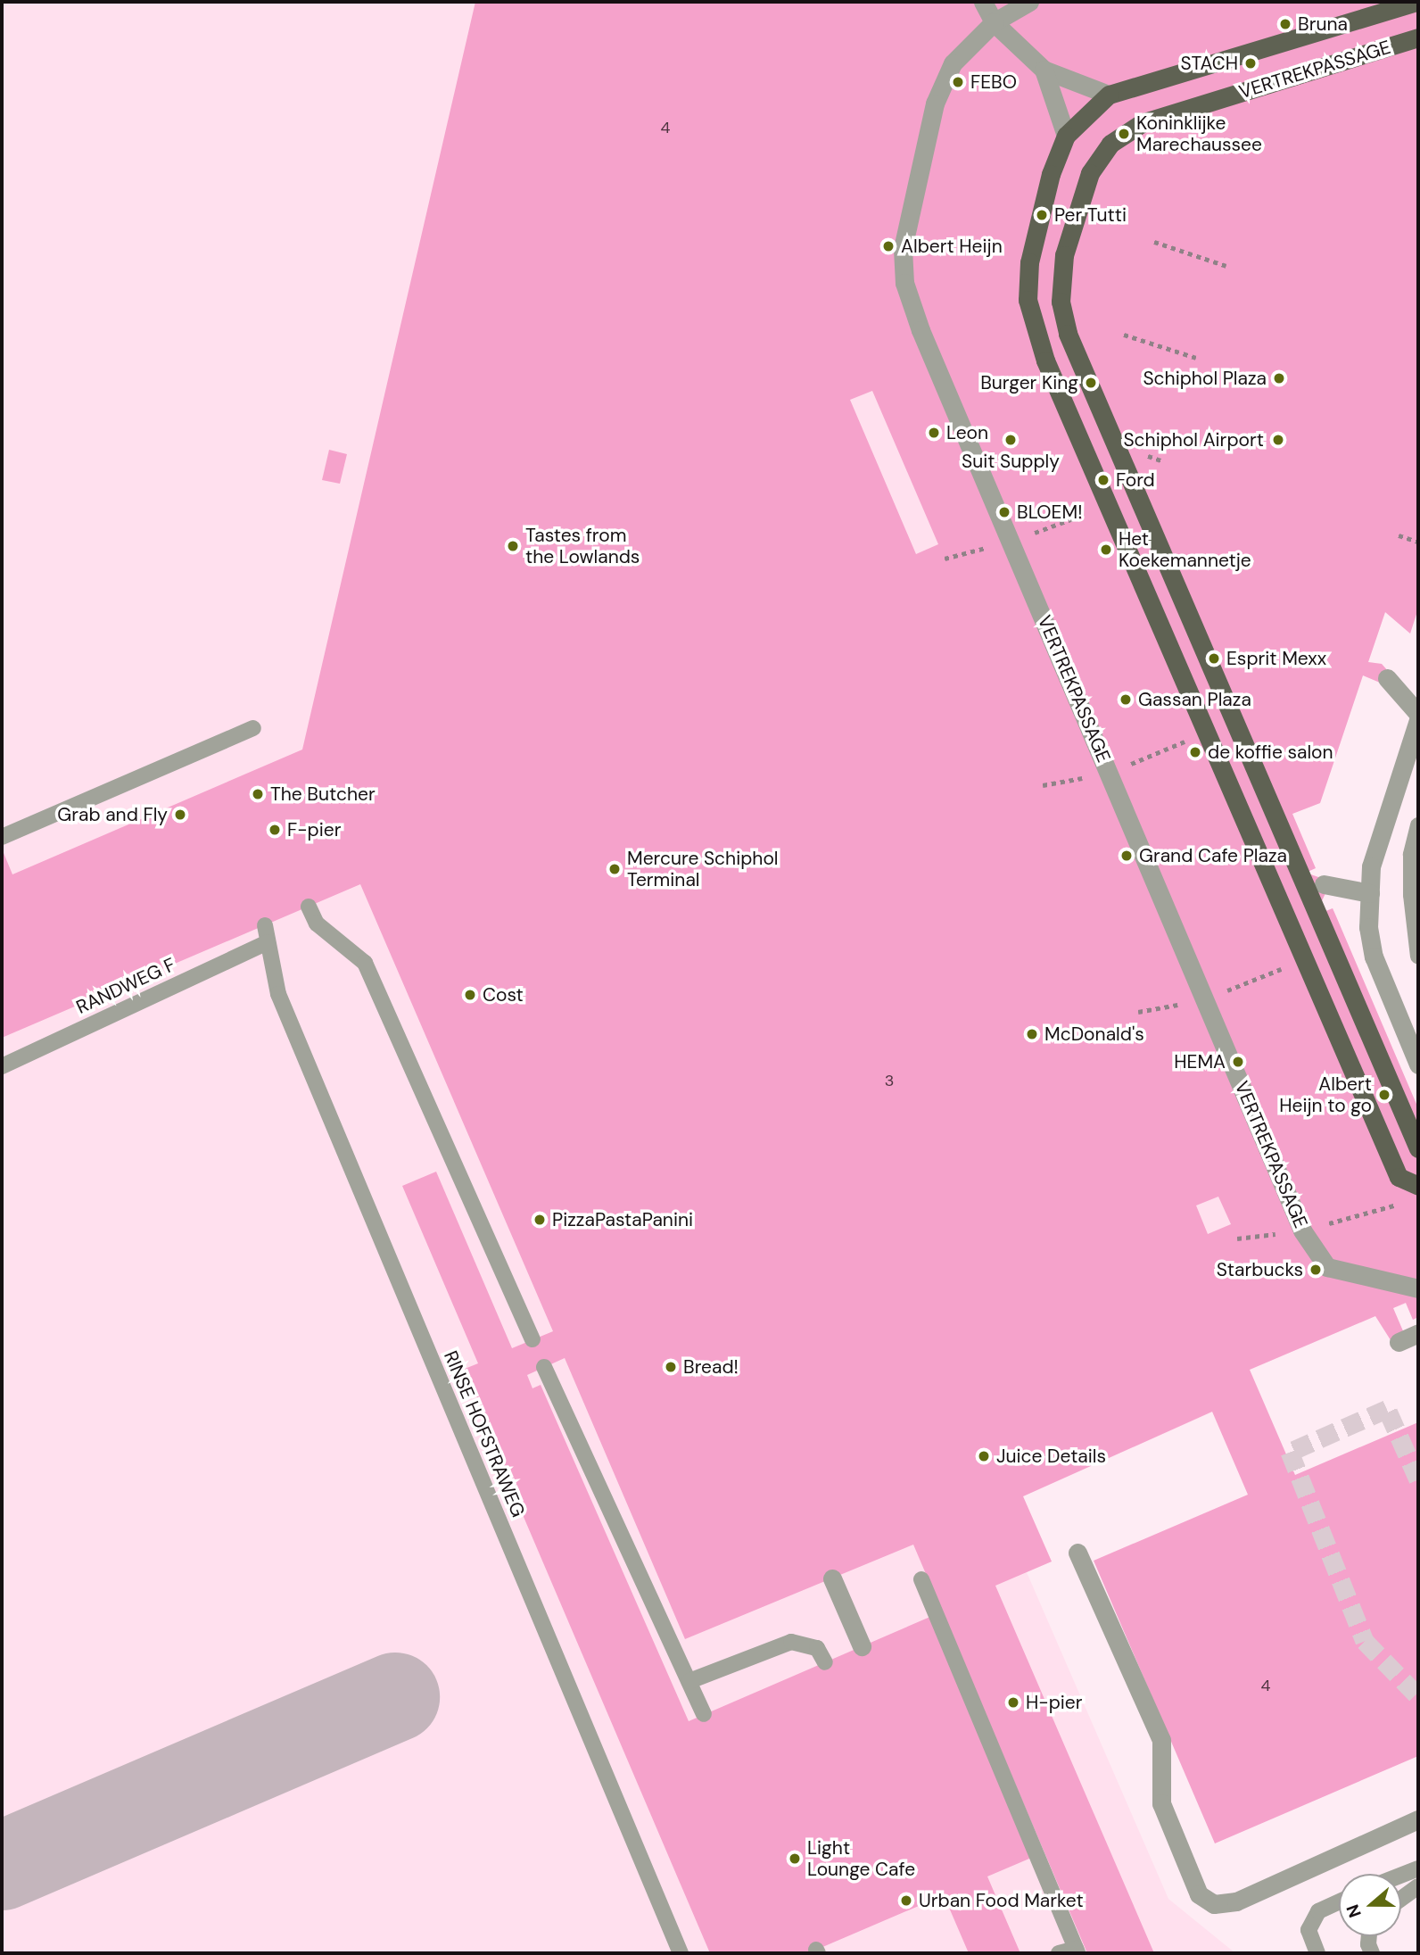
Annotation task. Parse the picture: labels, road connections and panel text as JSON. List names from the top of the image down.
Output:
{
  "streets": {
    "main road": ["VERTREKPASSAGE"],
    "lane": ["RANDWEG F", "RINSE HOFSTRAWEG"]
  },
  "crossings": [
    ["RANDWEG F", "RINSE HOFSTRAWEG"]
  ],
  "places": [
    "Bruna",
    "STACH",
    "FEBO",
    "Koninklijke Marechaussee",
    "Per Tutti",
    "Albert Heijn",
    "Schiphol Plaza",
    "Burger King",
    "Leon",
    "Suit Supply",
    "Schiphol Airport",
    "Ford",
    "BLOEM!",
    "Tastes from the Lowlands",
    "Het Koekemannetje",
    "Esprit Mexx",
    "Gassan Plaza",
    "de koffie salon",
    "The Butcher",
    "Grab and Fly",
    "F-pier",
    "Grand Cafe Plaza",
    "Mercure Schiphol Terminal",
    "Cost",
    "McDonald's",
    "HEMA",
    "Albert Heijn to go",
    "PizzaPastaPanini",
    "Starbucks",
    "Bread!",
    "Juice Details",
    "H-pier",
    "Light Lounge Cafe",
    "Urban Food Market"
  ],
  "house_numbers": ["4", "3", "4"],
  "north": "left"
}
